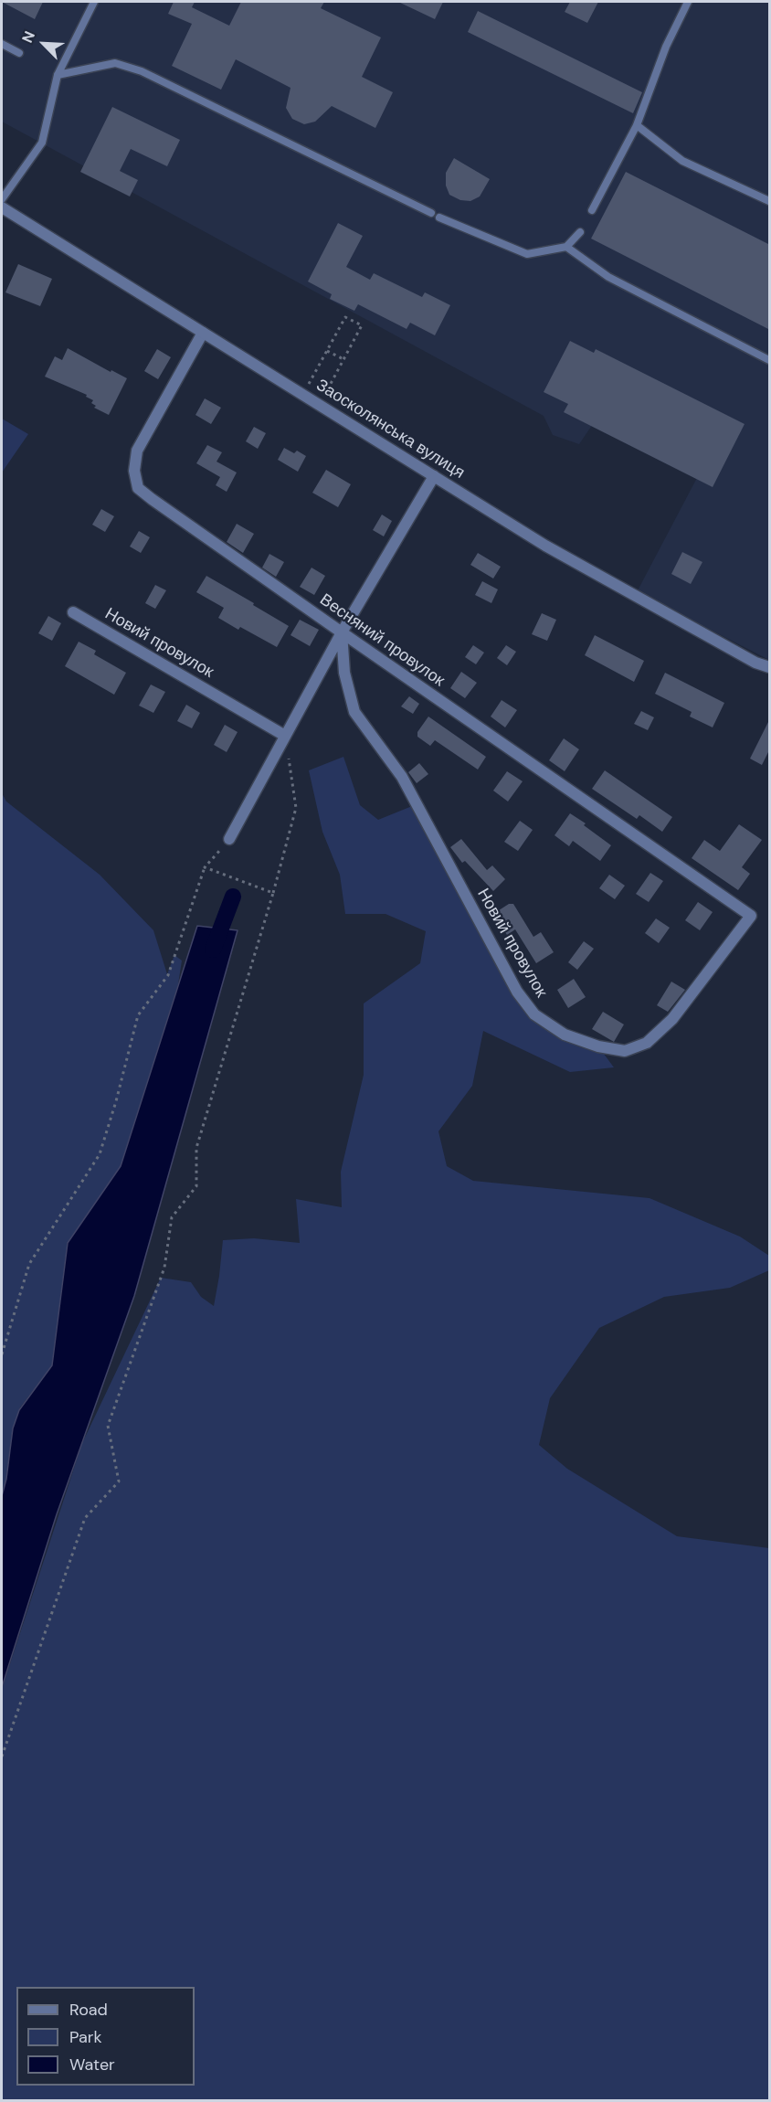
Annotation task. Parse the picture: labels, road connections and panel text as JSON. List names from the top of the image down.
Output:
{
  "streets": {
    "street": ["Заосколянська вулиця", "Весняний провулок", "Новий провулок"]
  },
  "crossings": [
    ["Заосколянська вулиця", "Весняний провулок"],
    ["Весняний провулок", "Новий провулок"]
  ],
  "legend": ["Road", "Park", "Water"],
  "north": "top left"
}
